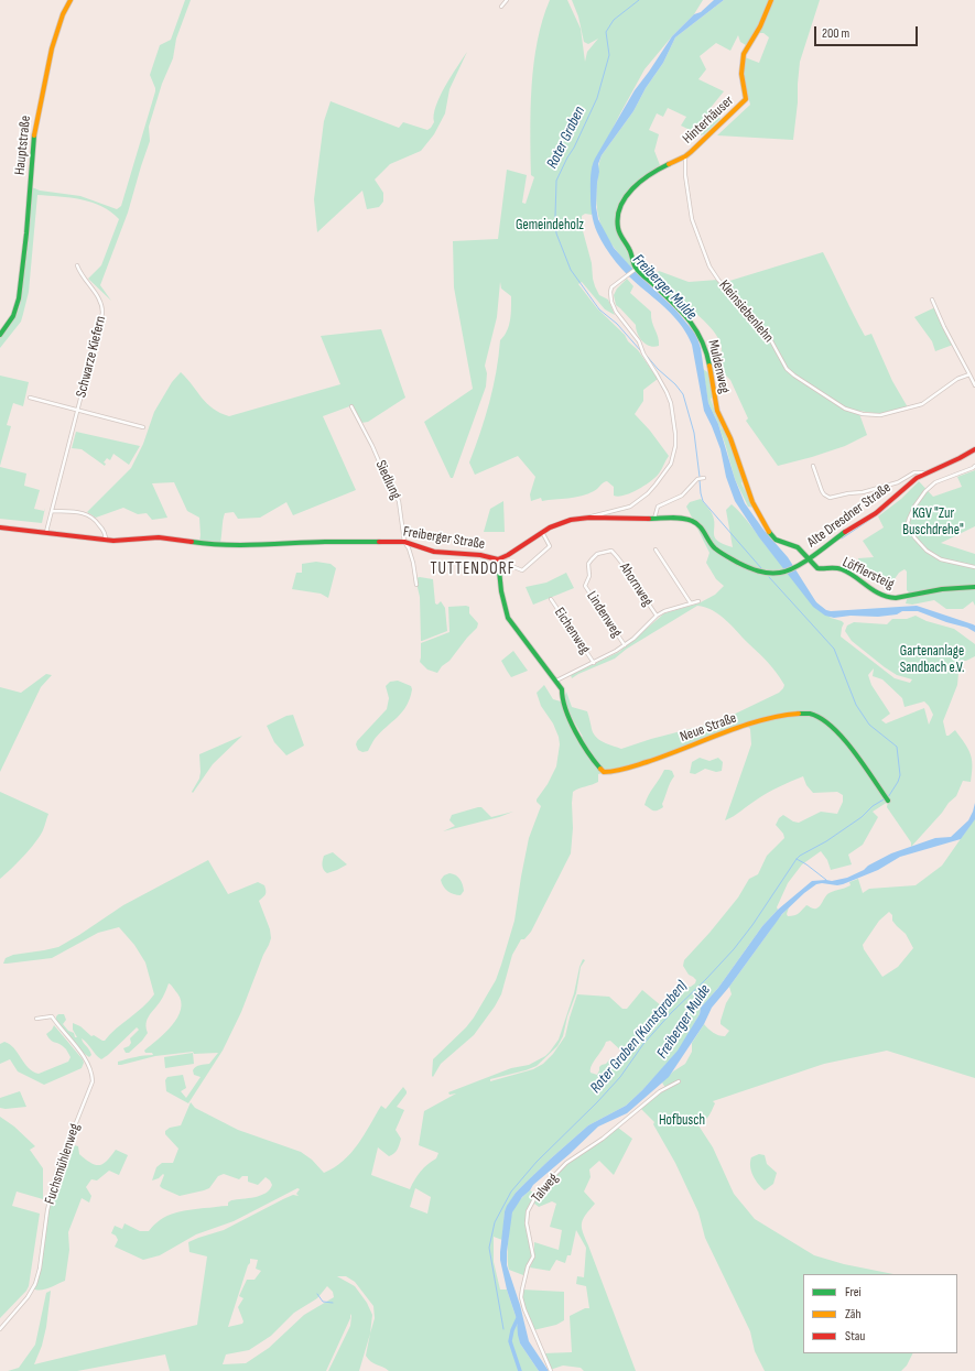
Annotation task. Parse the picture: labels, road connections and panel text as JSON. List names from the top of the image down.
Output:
{
  "streets": {
    "street": [
      "Hinterhäuser",
      "Hauptstraße",
      "Kleinsiebenlehn",
      "Schwarze Kiefern",
      "Muldenweg",
      "Siedlung",
      "Alte Dresdner Straße",
      "Freiberger Straße",
      "Löfflersteig",
      "Ahornweg",
      "Lindenweg",
      "Eichenweg",
      "Neue Straße",
      "Fuchsmühlenweg",
      "Talweg"
    ]
  },
  "crossings": [
    ["Hinterhäuser", "Kleinsiebenlehn"],
    ["Hinterhäuser", "Muldenweg"],
    ["Kleinsiebenlehn", "Muldenweg"],
    ["Schwarze Kiefern", "Freiberger Straße"],
    ["Muldenweg", "Alte Dresdner Straße"],
    ["Muldenweg", "Freiberger Straße"],
    ["Muldenweg", "Löfflersteig"],
    ["Siedlung", "Freiberger Straße"],
    ["Alte Dresdner Straße", "Freiberger Straße"],
    ["Alte Dresdner Straße", "Löfflersteig"],
    ["Freiberger Straße", "Löfflersteig"],
    ["Ahornweg", "Lindenweg"]
  ],
  "districts": ["TUTTENDORF"],
  "water": ["Roter Graben", "Freiberger Mulde", "Roter Graben (Kunstgraben)"],
  "parks": [
    "Gemeindeholz",
    "KGV \"Zur Buschdrehe\"",
    "Gartenanlage Sandbach e.V.",
    "Hofbusch"
  ],
  "legend": ["Frei", "Zäh", "Stau"],
  "scale_bar": "200 m"
}
